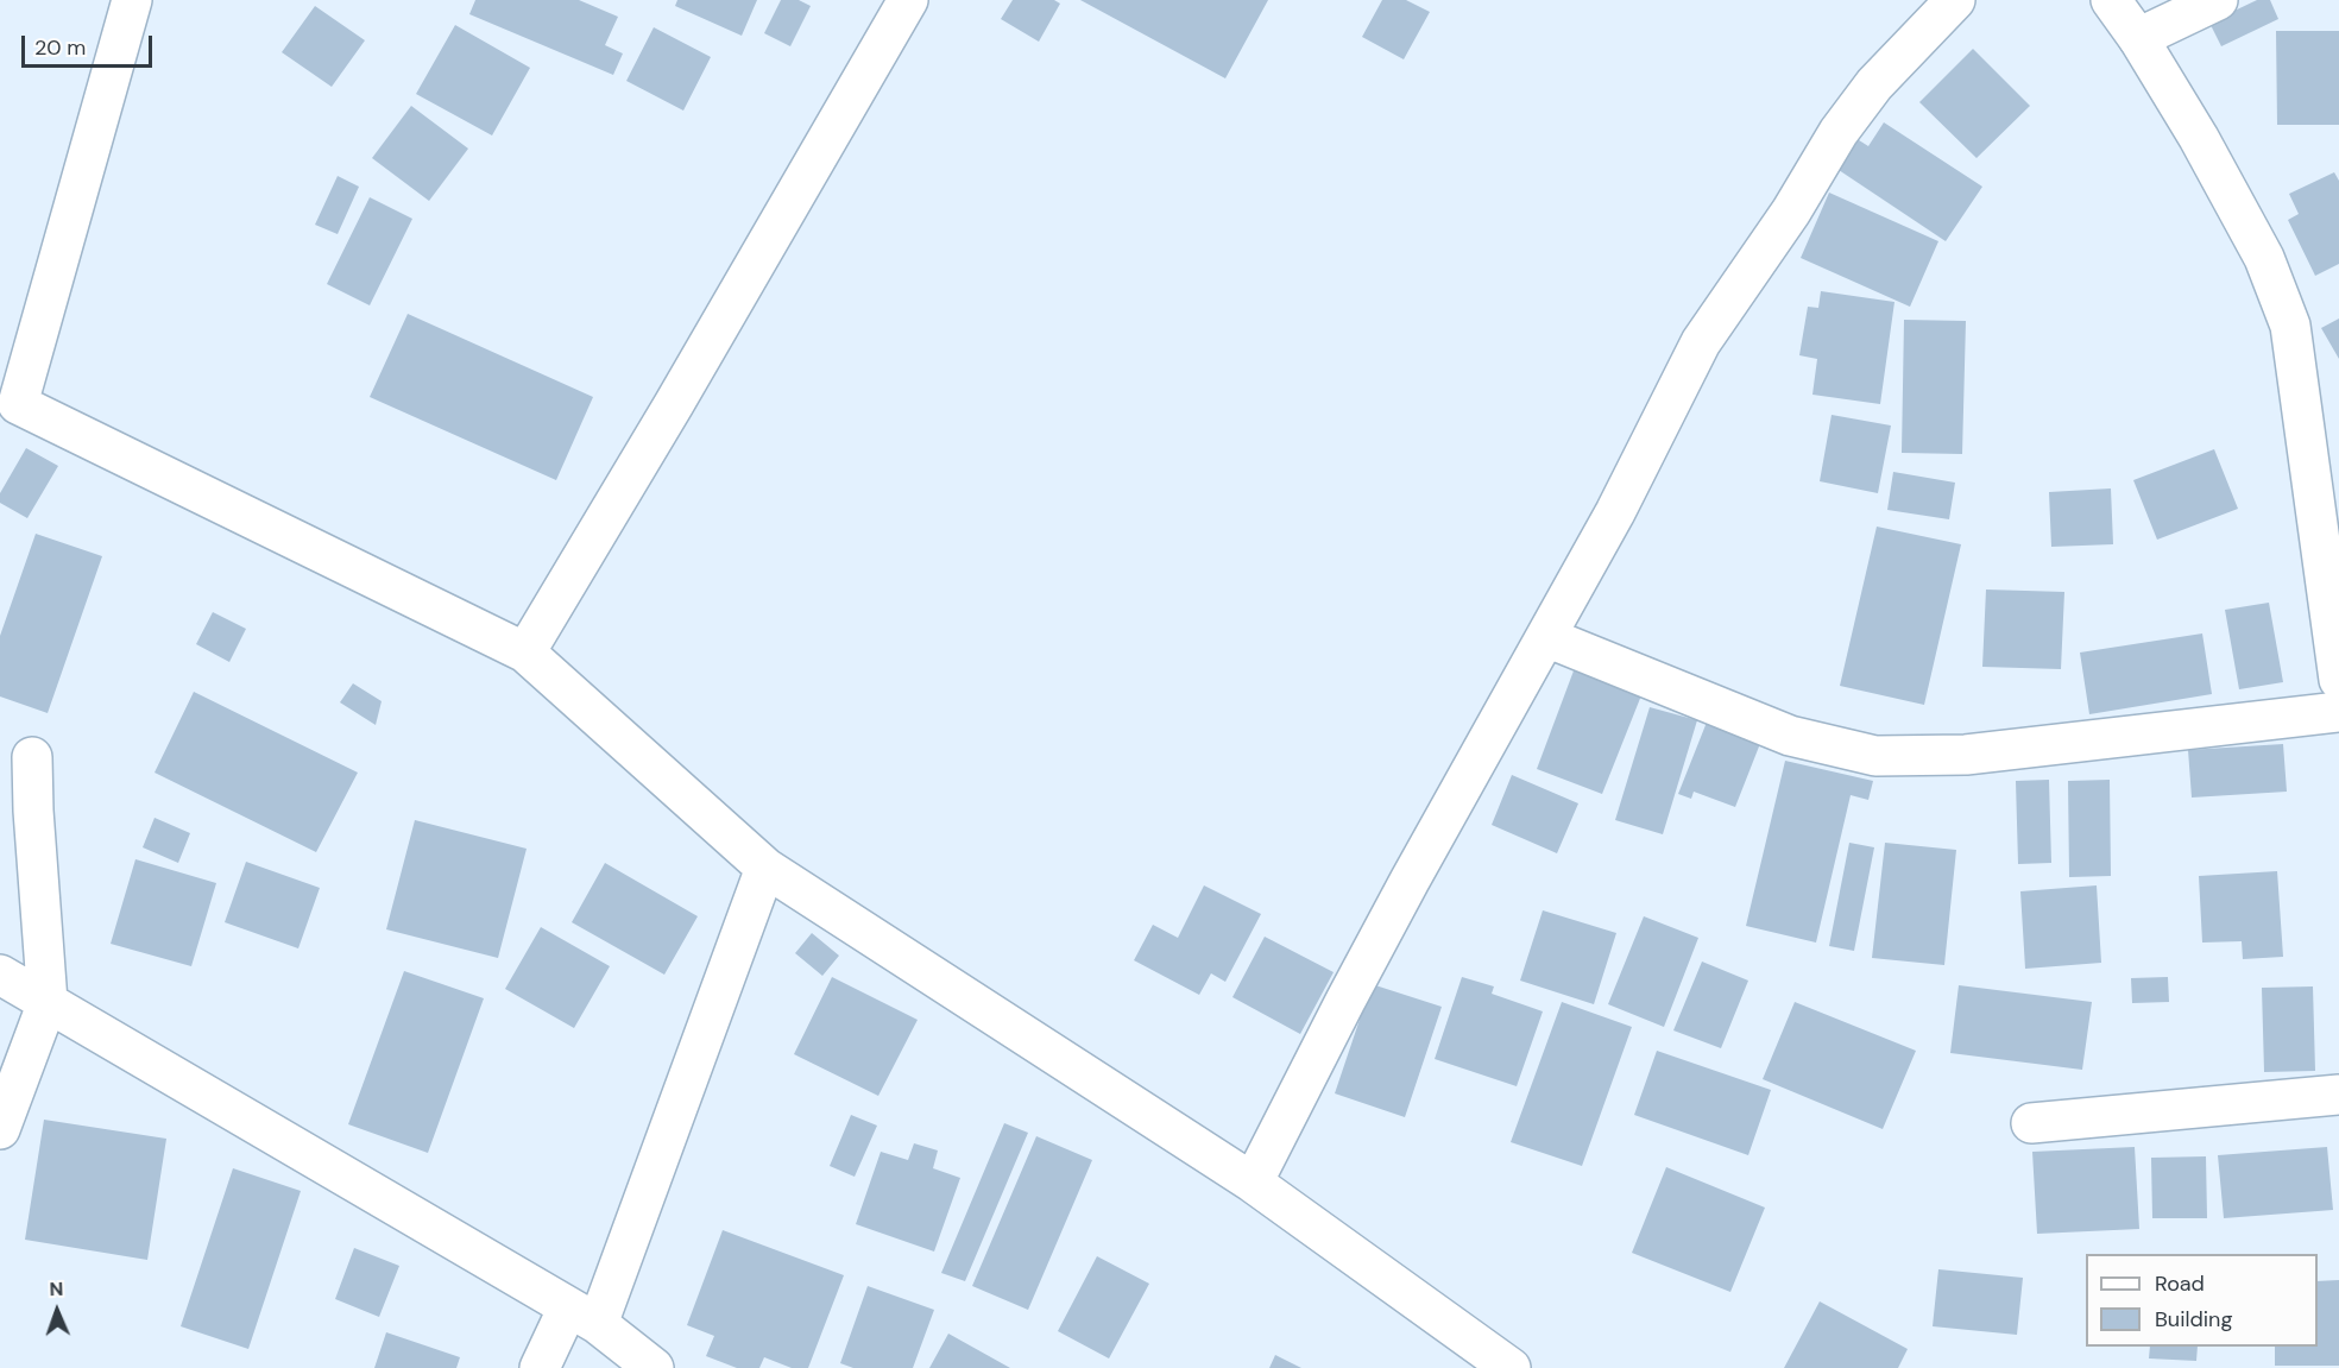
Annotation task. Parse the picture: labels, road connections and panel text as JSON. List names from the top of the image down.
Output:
{
  "legend": ["Road", "Building"],
  "scale_bar": "20 m",
  "north": "top"
}
